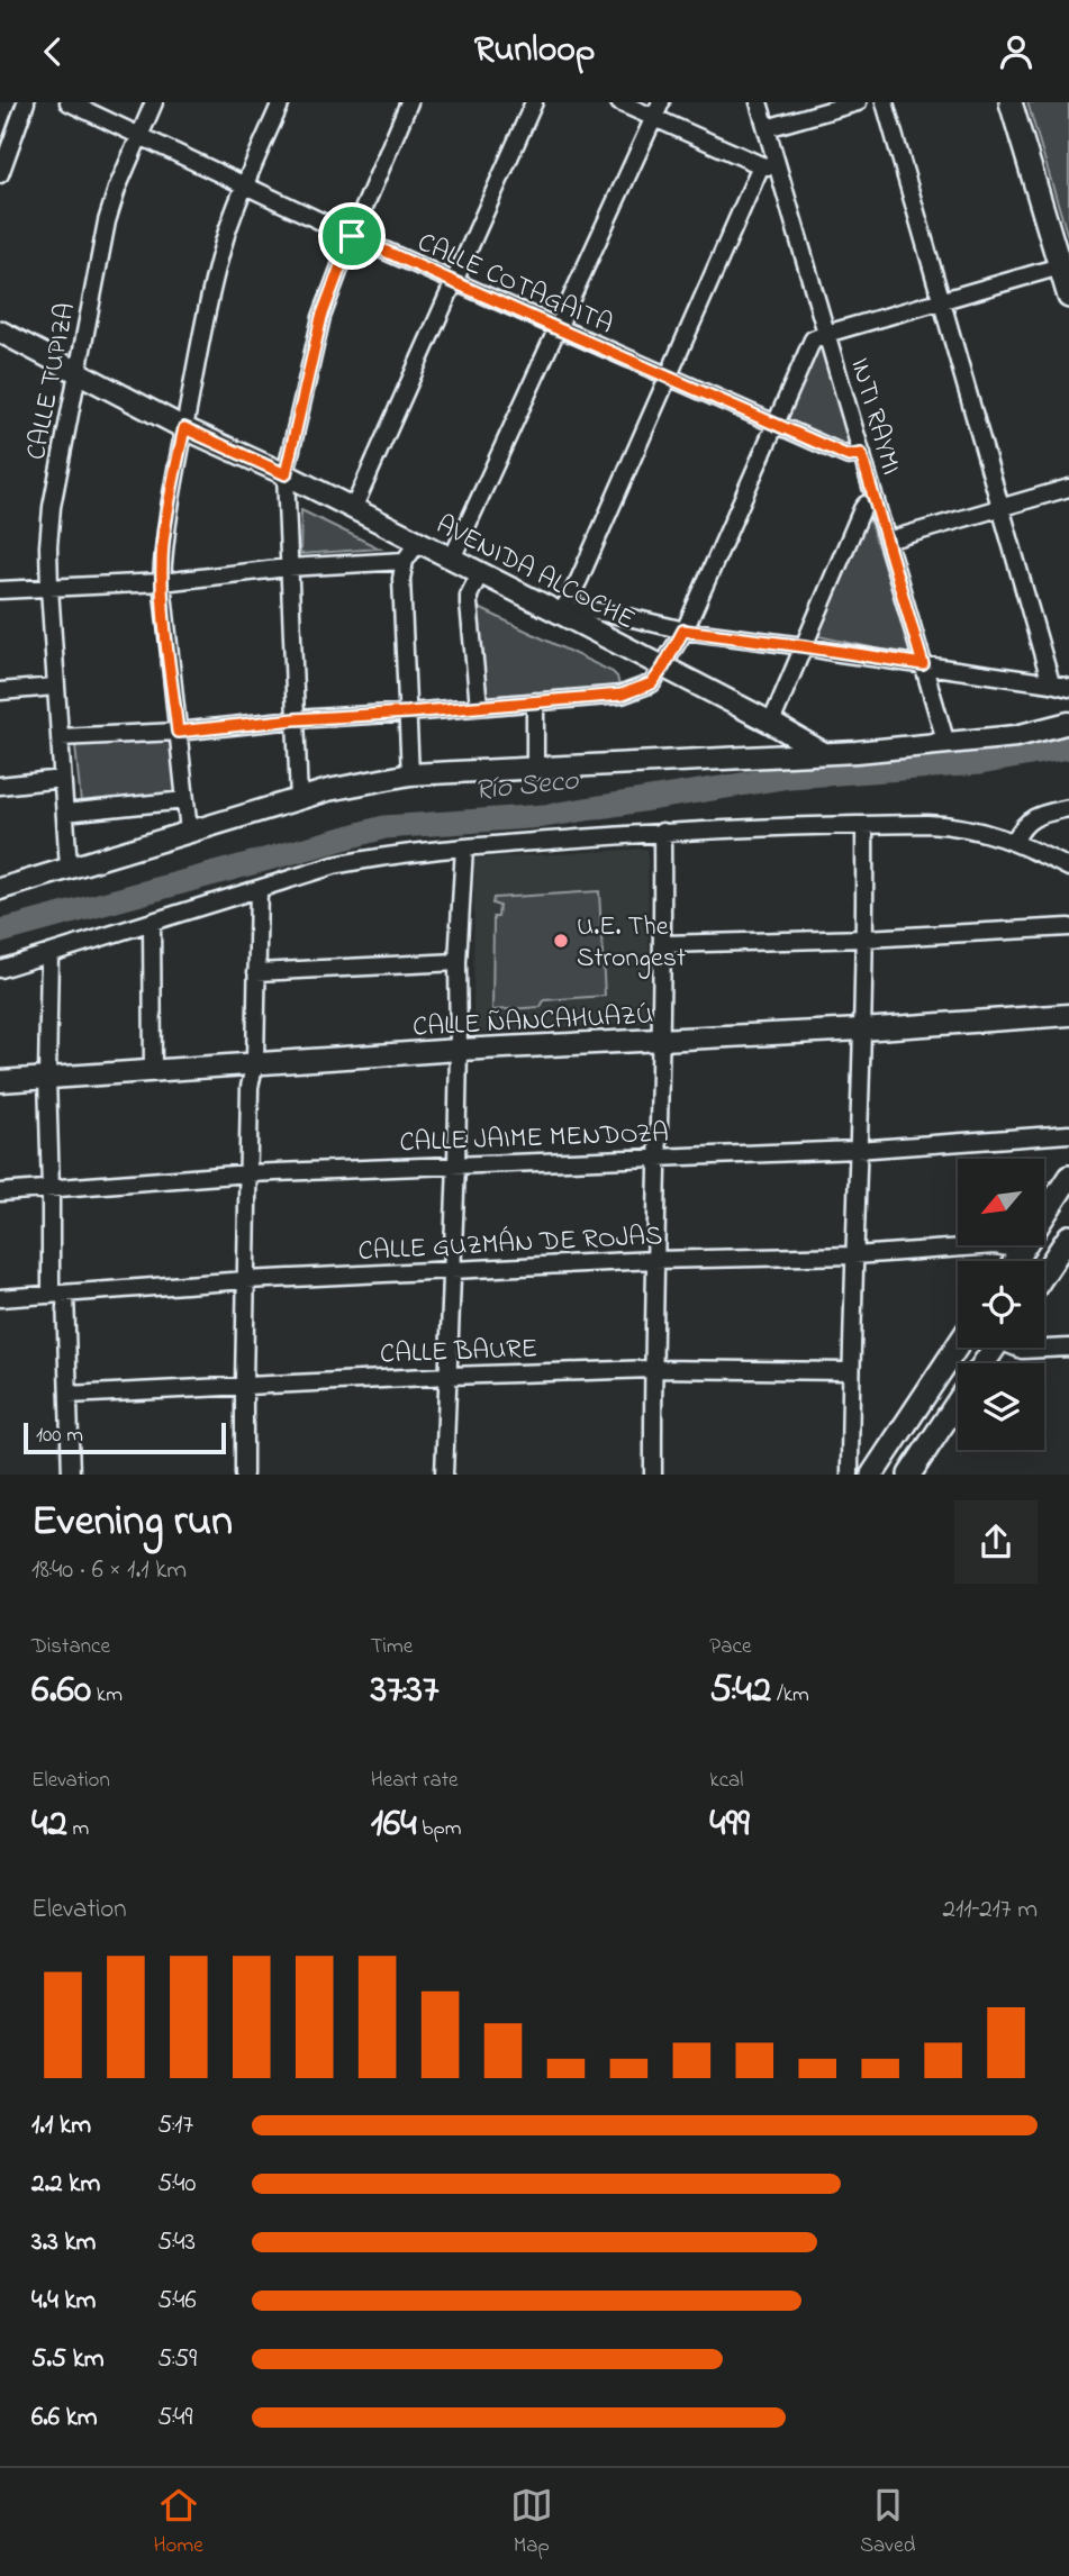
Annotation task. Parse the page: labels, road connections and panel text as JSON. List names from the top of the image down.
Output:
{
  "streets": {
    "street": [
      "CALLE COTAGAITA",
      "CALLE TUPIZA",
      "INTI RAYMI",
      "AVENIDA ALCOCHE",
      "CALLE ÑANCAHUAZÚ",
      "CALLE JAIME MENDOZA",
      "CALLE GUZMÁN DE ROJAS",
      "CALLE BAURE"
    ]
  },
  "crossings": [
    ["CALLE COTAGAITA", "CALLE TUPIZA"],
    ["CALLE COTAGAITA", "INTI RAYMI"],
    ["CALLE TUPIZA", "AVENIDA ALCOCHE"]
  ],
  "water": ["Río Seco"],
  "places": ["U.E. The Strongest"],
  "scale_bar": "100 m",
  "north": "bottom left",
  "page": {
    "header": "Runloop",
    "scale": "100 m",
    "heading": ["Evening run", "18:40 · 6 × 1.1 km"],
    "stats": [
      ["Distance", "6.60 km"],
      ["Time", "37:37"],
      ["Pace", "5:42 /km"],
      ["Elevation", "42 m"],
      ["Heart rate", "164 bpm"],
      ["kcal", "499"]
    ],
    "chart": ["Elevation", "211–217 m"],
    "list": [
      {
        "name": "1.1 km",
        "note": "5:17"
      },
      {
        "name": "2.2 km",
        "note": "5:40"
      },
      {
        "name": "3.3 km",
        "note": "5:43"
      },
      {
        "name": "4.4 km",
        "note": "5:46"
      },
      {
        "name": "5.5 km",
        "note": "5:59"
      },
      {
        "name": "6.6 km",
        "note": "5:49"
      }
    ],
    "tabs": ["Home", "Map", "Saved"]
  }
}
